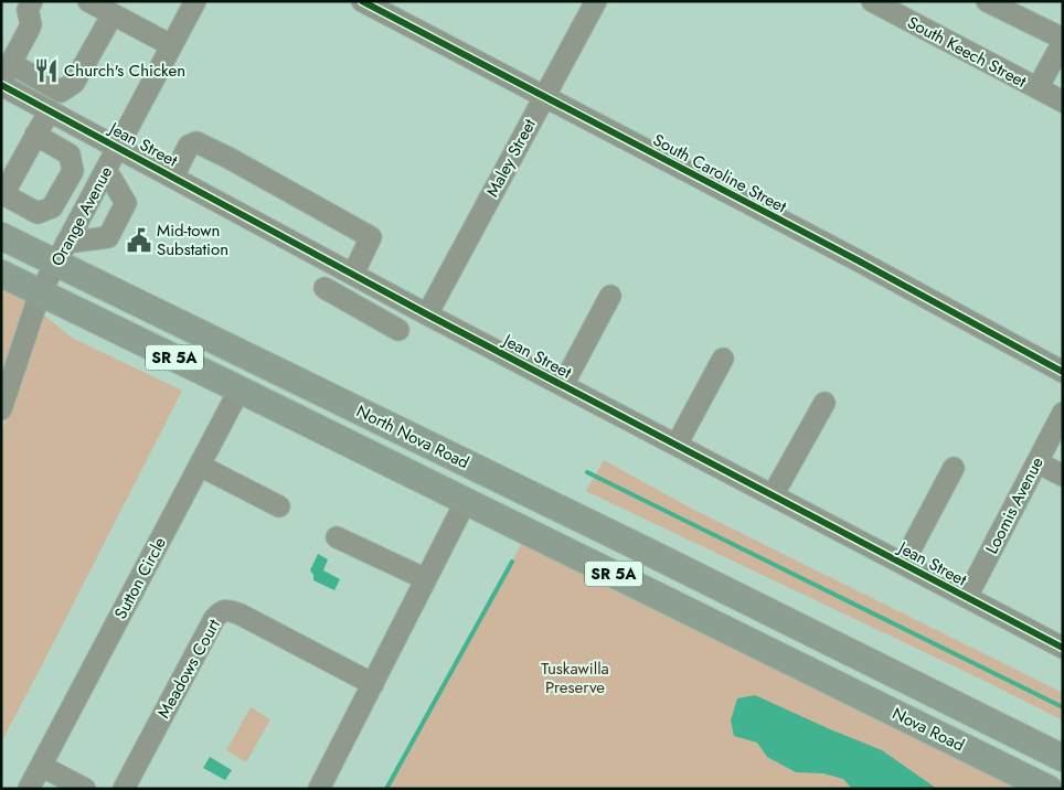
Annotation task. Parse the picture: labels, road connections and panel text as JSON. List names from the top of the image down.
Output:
{
  "streets": {
    "main road": ["SR 5A", "North Nova Road", "Nova Road"],
    "street": [
      "South Keech Street",
      "Jean Street",
      "Maley Street",
      "South Caroline Street",
      "Orange Avenue",
      "Loomis Avenue",
      "Sutton Circle",
      "Meadows Court"
    ]
  },
  "crossings": [
    ["Jean Street", "Maley Street"],
    ["Jean Street", "Orange Avenue"],
    ["Jean Street", "Loomis Avenue"],
    ["Maley Street", "South Caroline Street"],
    ["Orange Avenue", "North Nova Road"],
    ["North Nova Road", "Sutton Circle"],
    ["North Nova Road", "Nova Road"]
  ],
  "parks": ["Tuskawilla Preserve"],
  "places": {
    "restaurant": ["Church's Chicken"],
    "public building": ["Mid-town Substation"]
  }
}
